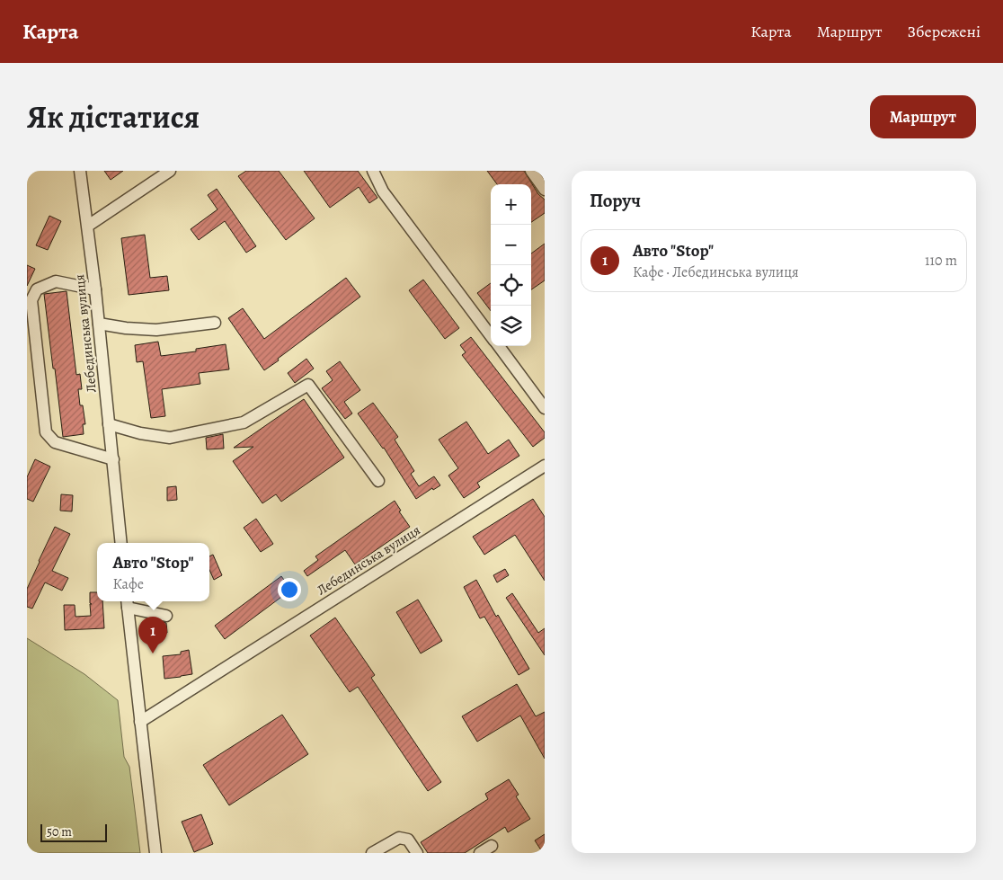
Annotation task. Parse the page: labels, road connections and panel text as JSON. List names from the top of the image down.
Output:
{
  "streets": {
    "street": ["Лебединська вулиця"]
  },
  "scale_bar": "50 m",
  "page": {
    "header": "Карта",
    "nav": ["Карта", "Маршрут", "Збережені"],
    "title": "Як дістатися",
    "buttons": "Маршрут",
    "heading": "Поруч",
    "map_buttons": ["+", "−"],
    "list": [
      {
        "mark": "1",
        "name": "Авто \"Stop\"",
        "note": "Кафе · Лебединська вулиця",
        "value": "110 m"
      }
    ],
    "popup": ["Авто \"Stop\"", "Кафе"],
    "pins": "1",
    "scale": "50 m"
  }
}
